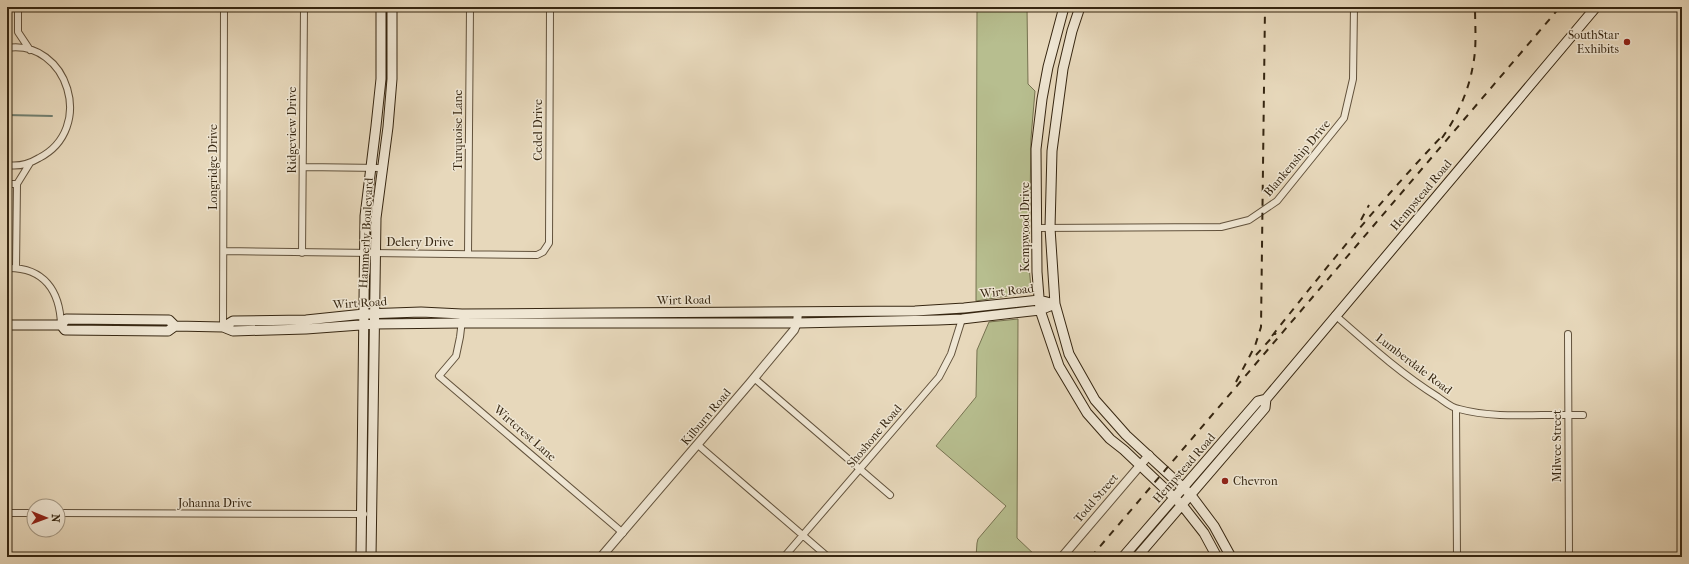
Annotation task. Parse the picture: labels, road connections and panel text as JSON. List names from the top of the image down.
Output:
{
  "streets": {
    "main road": [
      "Hempstead Road",
      "Kempwood Drive",
      "Hammerly Boulevard",
      "Wirt Road"
    ],
    "street": [
      "Ridgeview Drive",
      "Turquoise Lane",
      "Cedel Drive",
      "Blankenship Drive",
      "Longridge Drive",
      "Delery Drive",
      "Lumberdale Road",
      "Kilburn Road",
      "Wirtcrest Lane",
      "Shoshone Road",
      "Milwee Street",
      "Todd Street",
      "Johanna Drive"
    ]
  },
  "crossings": [
    ["Ridgeview Drive", "Delery Drive"],
    ["Turquoise Lane", "Delery Drive"],
    ["Cedel Drive", "Delery Drive"],
    ["Blankenship Drive", "Kempwood Drive"],
    ["Longridge Drive", "Delery Drive"],
    ["Longridge Drive", "Wirt Road"],
    ["Hempstead Road", "Kempwood Drive"],
    ["Hempstead Road", "Lumberdale Road"],
    ["Kempwood Drive", "Wirt Road"],
    ["Kempwood Drive", "Todd Street"],
    ["Hammerly Boulevard", "Delery Drive"],
    ["Hammerly Boulevard", "Wirt Road"],
    ["Hammerly Boulevard", "Johanna Drive"],
    ["Wirt Road", "Kilburn Road"],
    ["Wirt Road", "Wirtcrest Lane"],
    ["Wirt Road", "Shoshone Road"],
    ["Lumberdale Road", "Milwee Street"],
    ["Kilburn Road", "Wirtcrest Lane"]
  ],
  "places": ["SouthStar Exhibits", "Chevron"],
  "north": "right"
}
